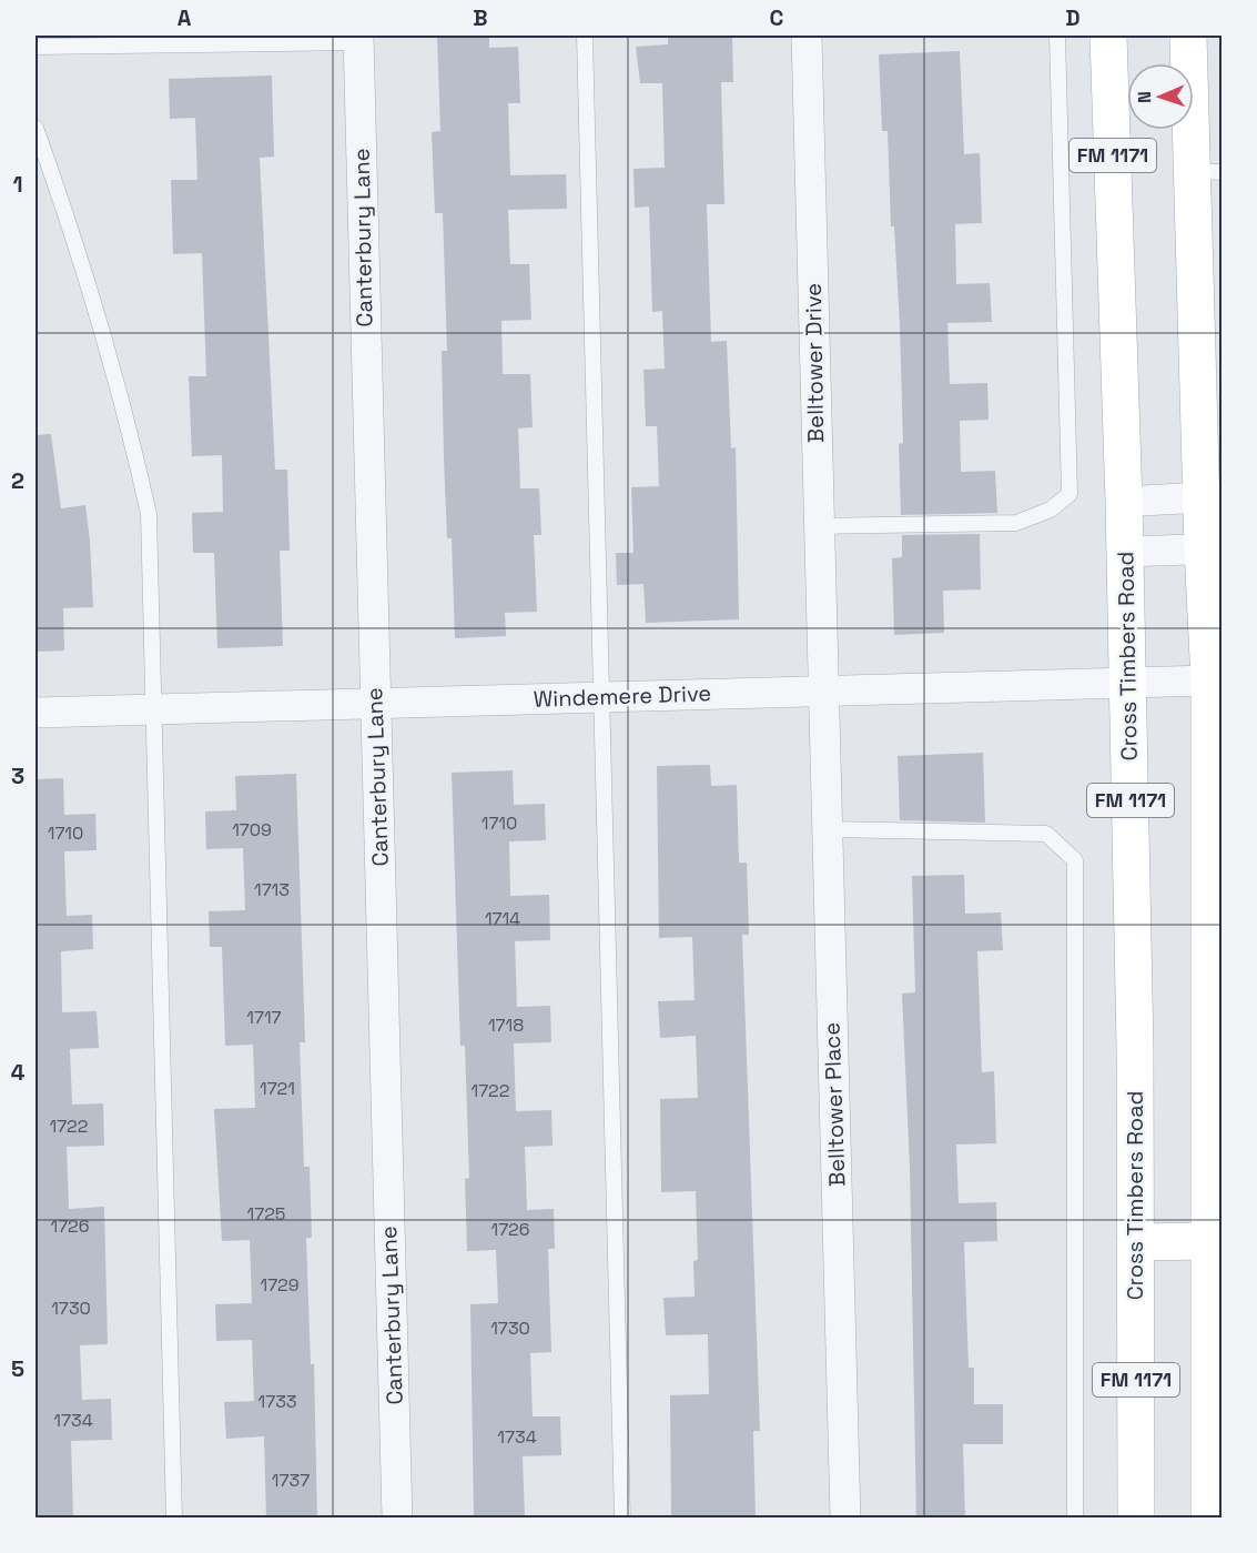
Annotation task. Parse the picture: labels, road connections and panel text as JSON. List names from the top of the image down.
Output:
{
  "streets": {
    "main road": ["FM 1171", "Cross Timbers Road"],
    "street": [
      "Canterbury Lane",
      "Belltower Drive",
      "Windemere Drive",
      "Belltower Place"
    ]
  },
  "crossings": [
    ["FM 1171", "Windemere Drive"],
    ["Canterbury Lane", "Windemere Drive"],
    ["Belltower Drive", "Windemere Drive"],
    ["Belltower Drive", "Belltower Place"],
    ["Cross Timbers Road", "Windemere Drive"],
    ["Windemere Drive", "Belltower Place"]
  ],
  "house_numbers": [
    "1710",
    "1709",
    "1710",
    "1713",
    "1714",
    "1717",
    "1718",
    "1721",
    "1722",
    "1722",
    "1725",
    "1726",
    "1726",
    "1729",
    "1730",
    "1730",
    "1733",
    "1734",
    "1734",
    "1737"
  ],
  "north": "left",
  "grid": {
    "columns": [
      "A",
      "B",
      "C",
      "D"
    ],
    "rows": [
      "1",
      "2",
      "3",
      "4",
      "5"
    ]
  }
}
